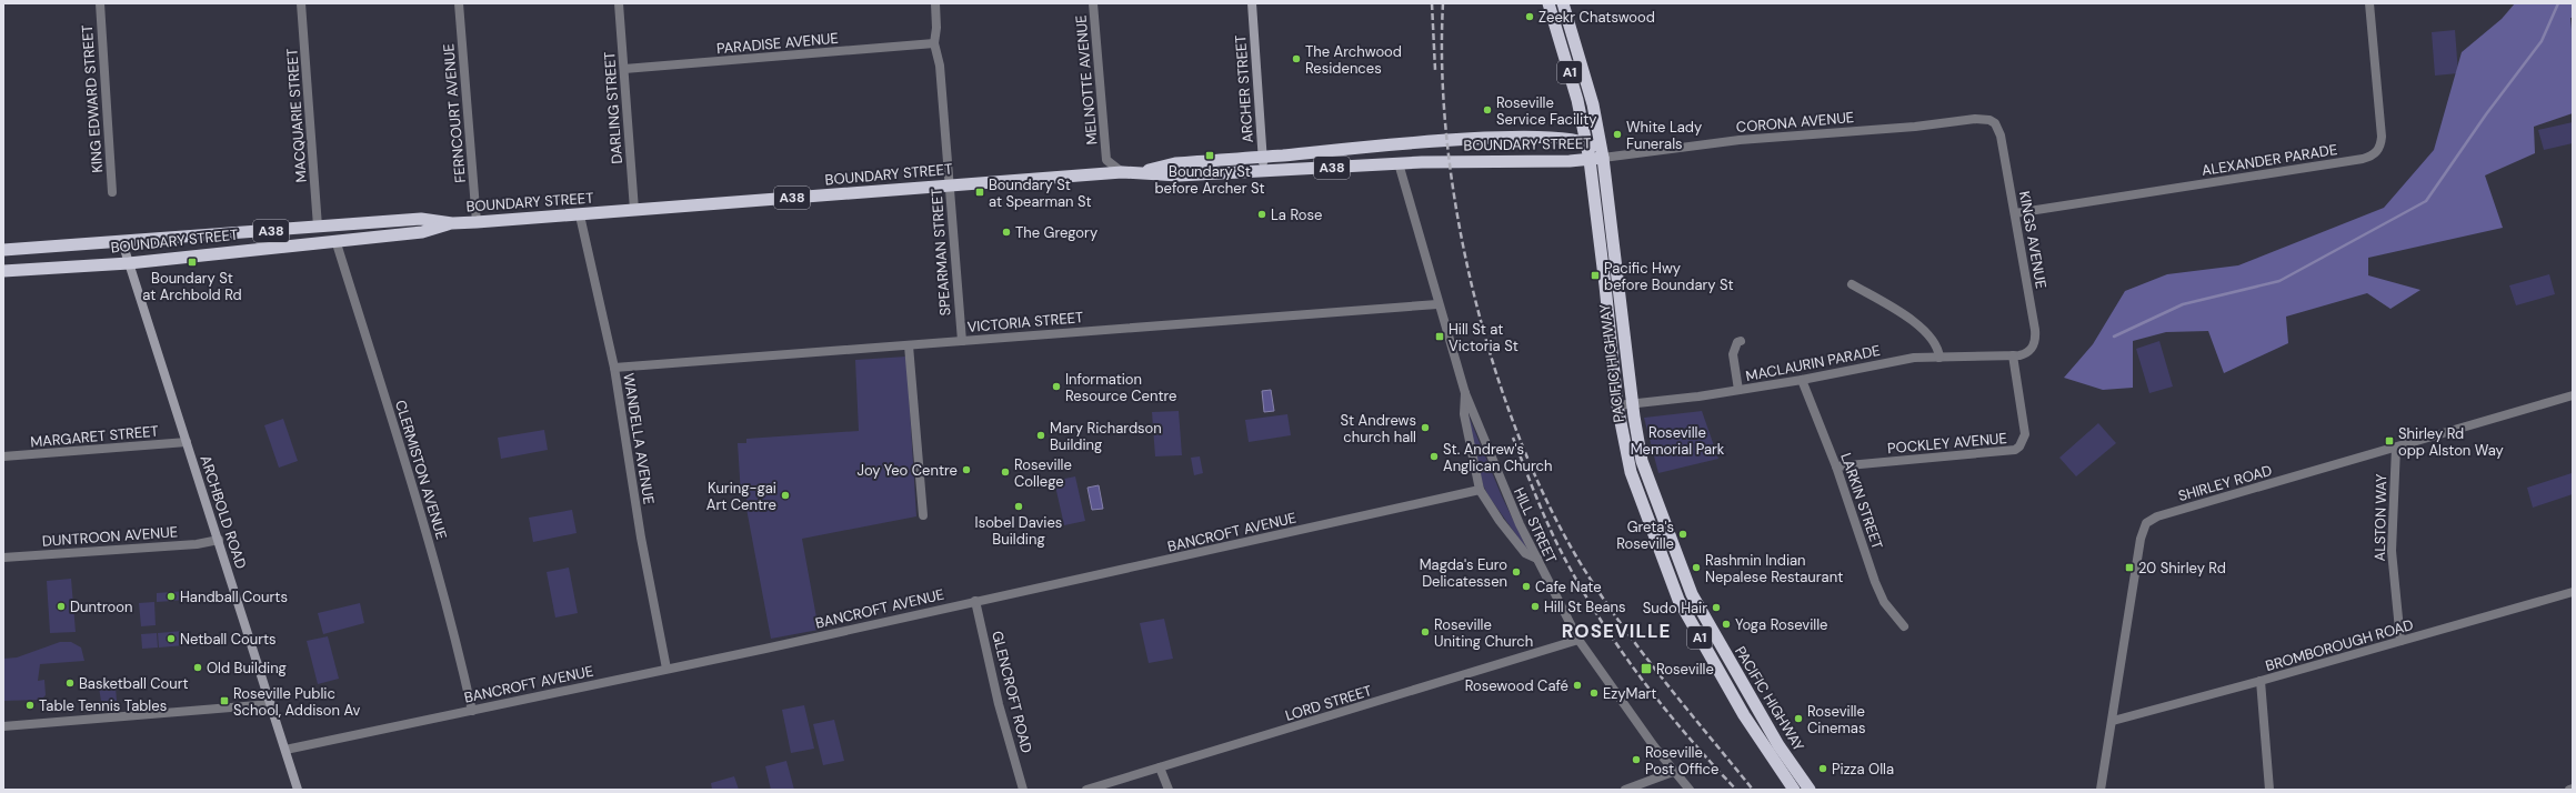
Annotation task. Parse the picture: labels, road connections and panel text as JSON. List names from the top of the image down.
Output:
{
  "streets": {
    "highway": [
      "A1",
      "BOUNDARY STREET",
      "A38",
      "PACIFIC HIGHWAY"
    ],
    "main road": ["ARCHER STREET", "ARCHBOLD ROAD"],
    "street": [
      "PARADISE AVENUE",
      "MELNOTTE AVENUE",
      "KING EDWARD STREET",
      "DARLING STREET",
      "FERNCOURT AVENUE",
      "MACQUARIE STREET",
      "CORONA AVENUE",
      "ALEXANDER PARADE",
      "KINGS AVENUE",
      "SPEARMAN STREET",
      "VICTORIA STREET",
      "MACLAURIN PARADE",
      "MARGARET STREET",
      "WANDELLA AVENUE",
      "POCKLEY AVENUE",
      "CLERMISTON AVENUE",
      "SHIRLEY ROAD",
      "LARKIN STREET",
      "ALSTON WAY",
      "HILL STREET",
      "BANCROFT AVENUE",
      "DUNTROON AVENUE",
      "BROMBOROUGH ROAD",
      "GLENCROFT ROAD",
      "LORD STREET"
    ]
  },
  "crossings": [
    ["PARADISE AVENUE", "DARLING STREET"],
    ["PARADISE AVENUE", "SPEARMAN STREET"],
    ["MELNOTTE AVENUE", "BOUNDARY STREET"],
    ["ARCHER STREET", "BOUNDARY STREET"],
    ["DARLING STREET", "BOUNDARY STREET"],
    ["FERNCOURT AVENUE", "BOUNDARY STREET"],
    ["MACQUARIE STREET", "BOUNDARY STREET"],
    ["CORONA AVENUE", "BOUNDARY STREET"],
    ["CORONA AVENUE", "KINGS AVENUE"],
    ["CORONA AVENUE", "PACIFIC HIGHWAY"],
    ["BOUNDARY STREET", "SPEARMAN STREET"],
    ["BOUNDARY STREET", "PACIFIC HIGHWAY"],
    ["BOUNDARY STREET", "WANDELLA AVENUE"],
    ["BOUNDARY STREET", "CLERMISTON AVENUE"],
    ["BOUNDARY STREET", "ARCHBOLD ROAD"],
    ["BOUNDARY STREET", "HILL STREET"],
    ["ALEXANDER PARADE", "KINGS AVENUE"],
    ["KINGS AVENUE", "MACLAURIN PARADE"],
    ["KINGS AVENUE", "POCKLEY AVENUE"],
    ["SPEARMAN STREET", "VICTORIA STREET"],
    ["VICTORIA STREET", "WANDELLA AVENUE"],
    ["VICTORIA STREET", "HILL STREET"],
    ["PACIFIC HIGHWAY", "MACLAURIN PARADE"],
    ["MACLAURIN PARADE", "POCKLEY AVENUE"],
    ["MACLAURIN PARADE", "LARKIN STREET"],
    ["MARGARET STREET", "ARCHBOLD ROAD"],
    ["WANDELLA AVENUE", "BANCROFT AVENUE"],
    ["POCKLEY AVENUE", "LARKIN STREET"],
    ["CLERMISTON AVENUE", "BANCROFT AVENUE"],
    ["SHIRLEY ROAD", "ALSTON WAY"],
    ["SHIRLEY ROAD", "BROMBOROUGH ROAD"],
    ["ARCHBOLD ROAD", "BANCROFT AVENUE"],
    ["ARCHBOLD ROAD", "DUNTROON AVENUE"],
    ["ALSTON WAY", "BROMBOROUGH ROAD"],
    ["HILL STREET", "LORD STREET"],
    ["BANCROFT AVENUE", "GLENCROFT ROAD"]
  ],
  "districts": ["ROSEVILLE"],
  "parks": ["Roseville Memorial Park"],
  "places": {
    "other": [
      "Zeekr Chatswood",
      "The Archwood Residences",
      "Roseville Service Facility",
      "White Lady Funerals",
      "La Rose",
      "The Gregory",
      "Information Resource Centre",
      "St Andrews church hall",
      "Mary Richardson Building",
      "St. Andrew's Anglican Church",
      "Joy Yeo Centre",
      "Roseville College",
      "Kuring-gai Art Centre",
      "Isobel Davies Building",
      "Greta's Roseville",
      "Rashmin Indian Nepalese Restaurant",
      "Magda's Euro Delicatessen",
      "Cafe Nate",
      "Handball Courts",
      "Duntroon",
      "Hill St Beans",
      "Sudo Hair",
      "Yoga Roseville",
      "Roseville Uniting Church",
      "Netball Courts",
      "Old Building",
      "Basketball Court",
      "Rosewood Café",
      "EzyMart",
      "Table Tennis Tables",
      "Roseville Cinemas",
      "Roseville Post Office",
      "Pizza Olla"
    ],
    "transit": [
      "Boundary St before Archer St",
      "Boundary St at Spearman St",
      "Boundary St at Archbold Rd",
      "Pacific Hwy before Boundary St",
      "Hill St at Victoria St",
      "Shirley Rd opp Alston Way",
      "20 Shirley Rd",
      "Roseville",
      "Roseville Public School, Addison Av"
    ]
  }
}
